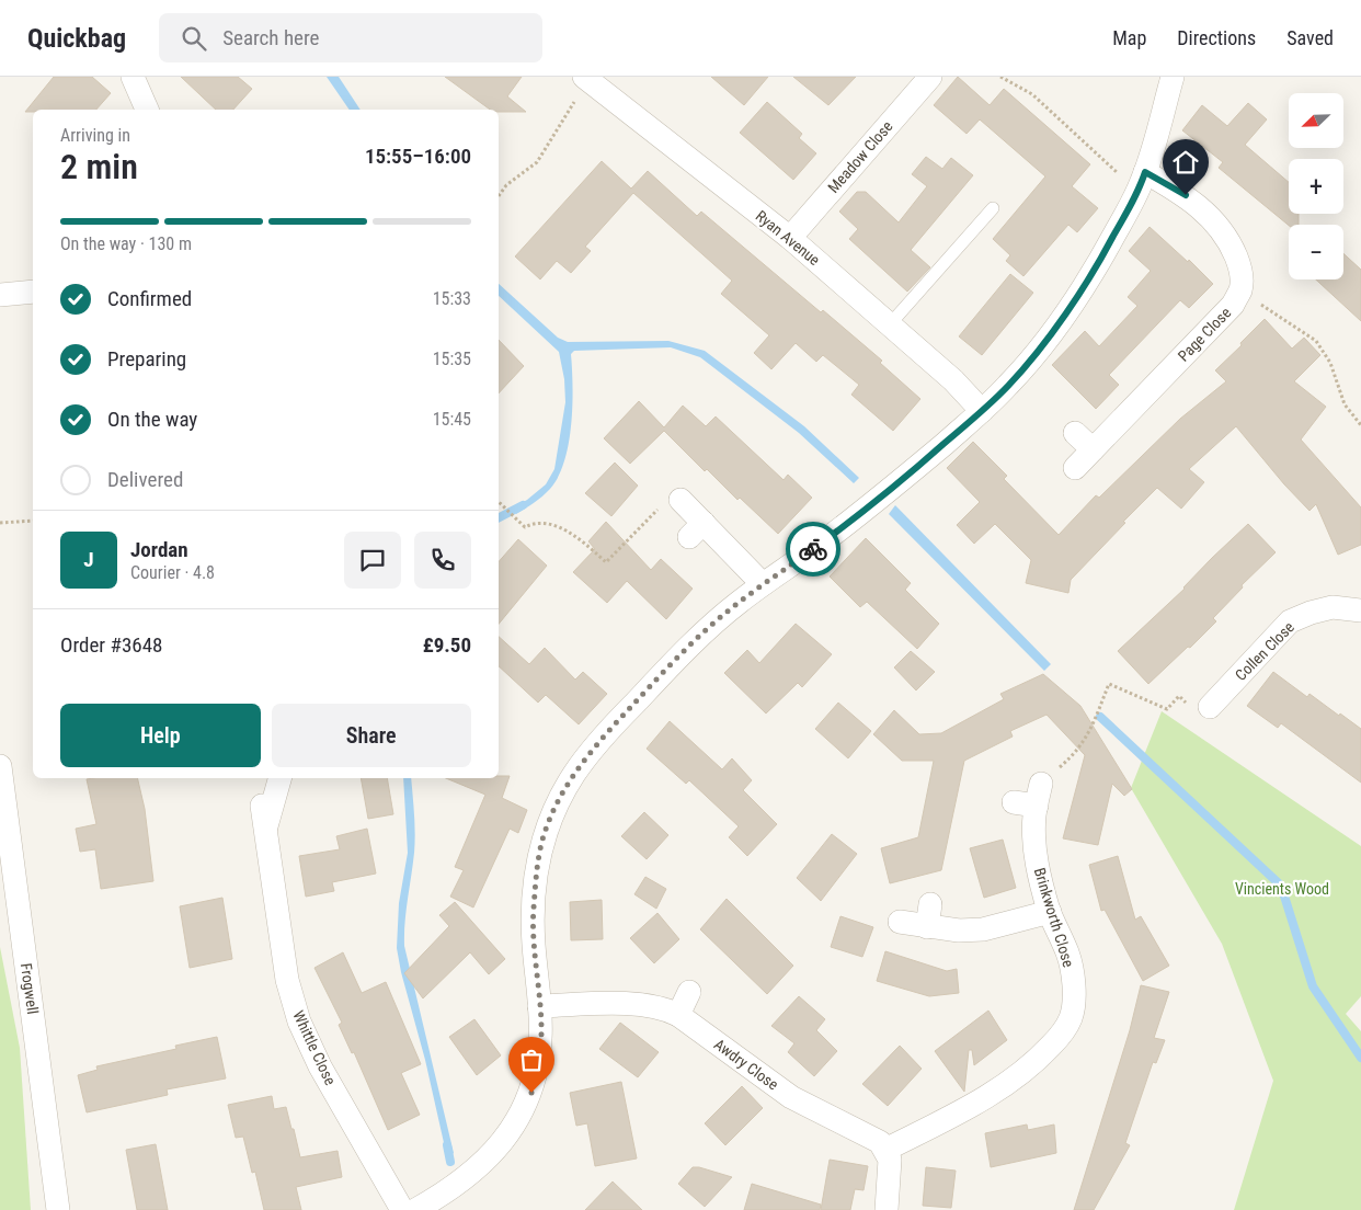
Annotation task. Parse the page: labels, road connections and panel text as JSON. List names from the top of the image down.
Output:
{
  "streets": {
    "street": [
      "Meadow Close",
      "Ryan Avenue",
      "Page Close",
      "Collen Close",
      "Brinkworth Close",
      "Frogwell",
      "Whittle Close",
      "Awdry Close"
    ]
  },
  "crossings": [
    ["Meadow Close", "Ryan Avenue"],
    ["Brinkworth Close", "Awdry Close"]
  ],
  "parks": ["Vincients Wood"],
  "north": "bottom left",
  "page": {
    "header": "Quickbag",
    "search": "Search here",
    "nav": ["Map", "Directions", "Saved"],
    "map_buttons": ["+", "−"],
    "heading": ["2 min", "Arriving in", "15:55–16:00"],
    "panel": [
      "Jordan",
      "Courier · 4.8",
      "Order #3648",
      "£9.50"
    ],
    "bar": "On the way · 130 m",
    "list": [
      ["Confirmed", "15:33"],
      ["Preparing", "15:35"],
      ["On the way", "15:45"],
      "Delivered"
    ],
    "round": "J",
    "buttons": ["Help", "Share"]
  }
}
